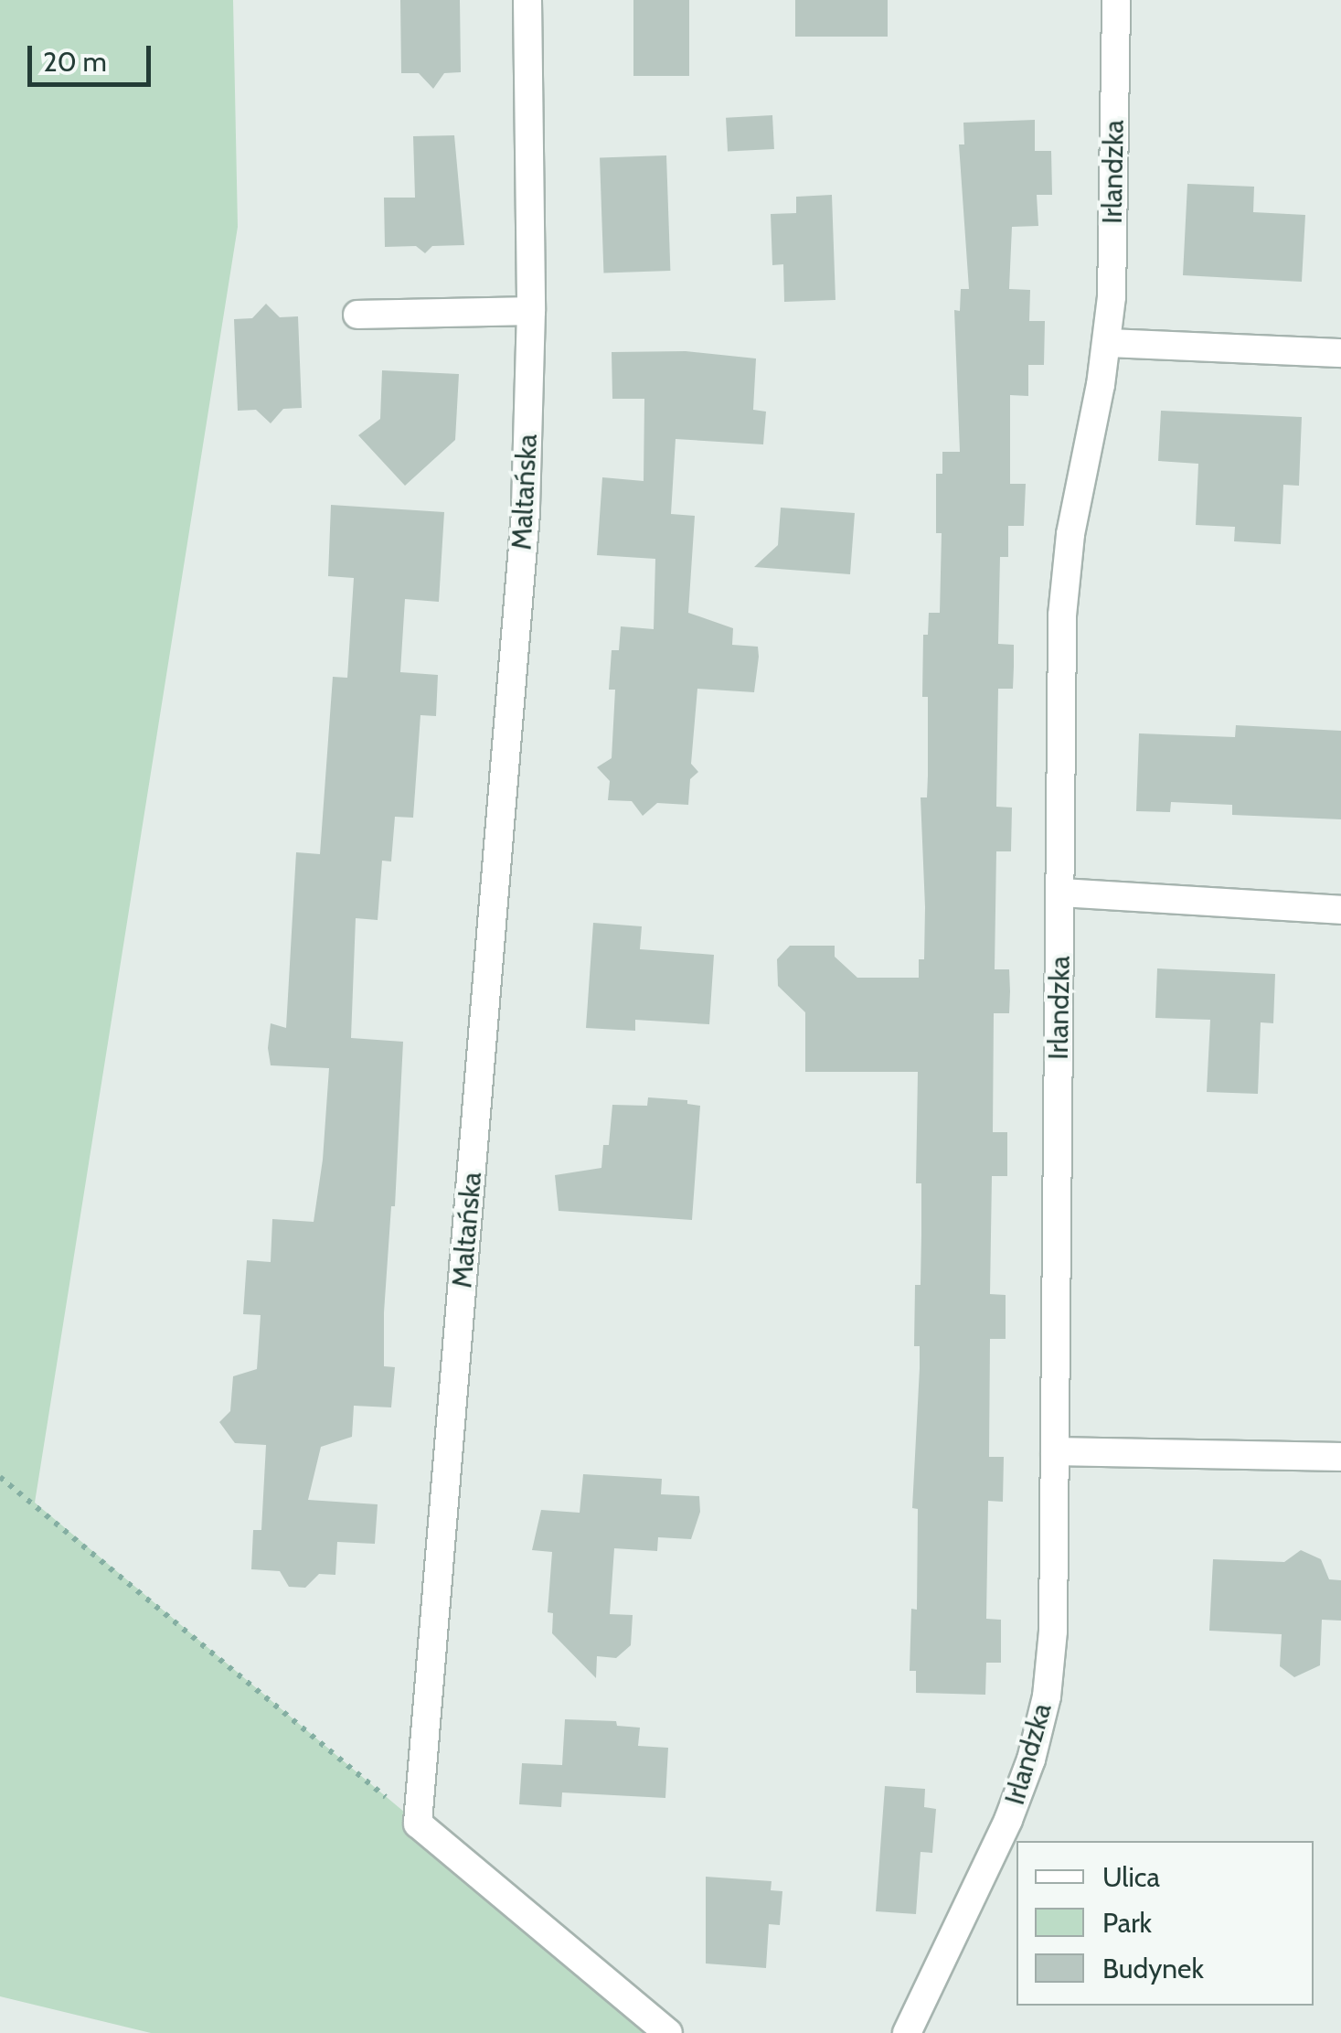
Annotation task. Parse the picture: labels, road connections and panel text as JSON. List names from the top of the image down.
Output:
{
  "streets": {
    "street": ["Irlandzka", "Maltańska"]
  },
  "legend": ["Ulica", "Park", "Budynek"],
  "scale_bar": "20 m"
}
